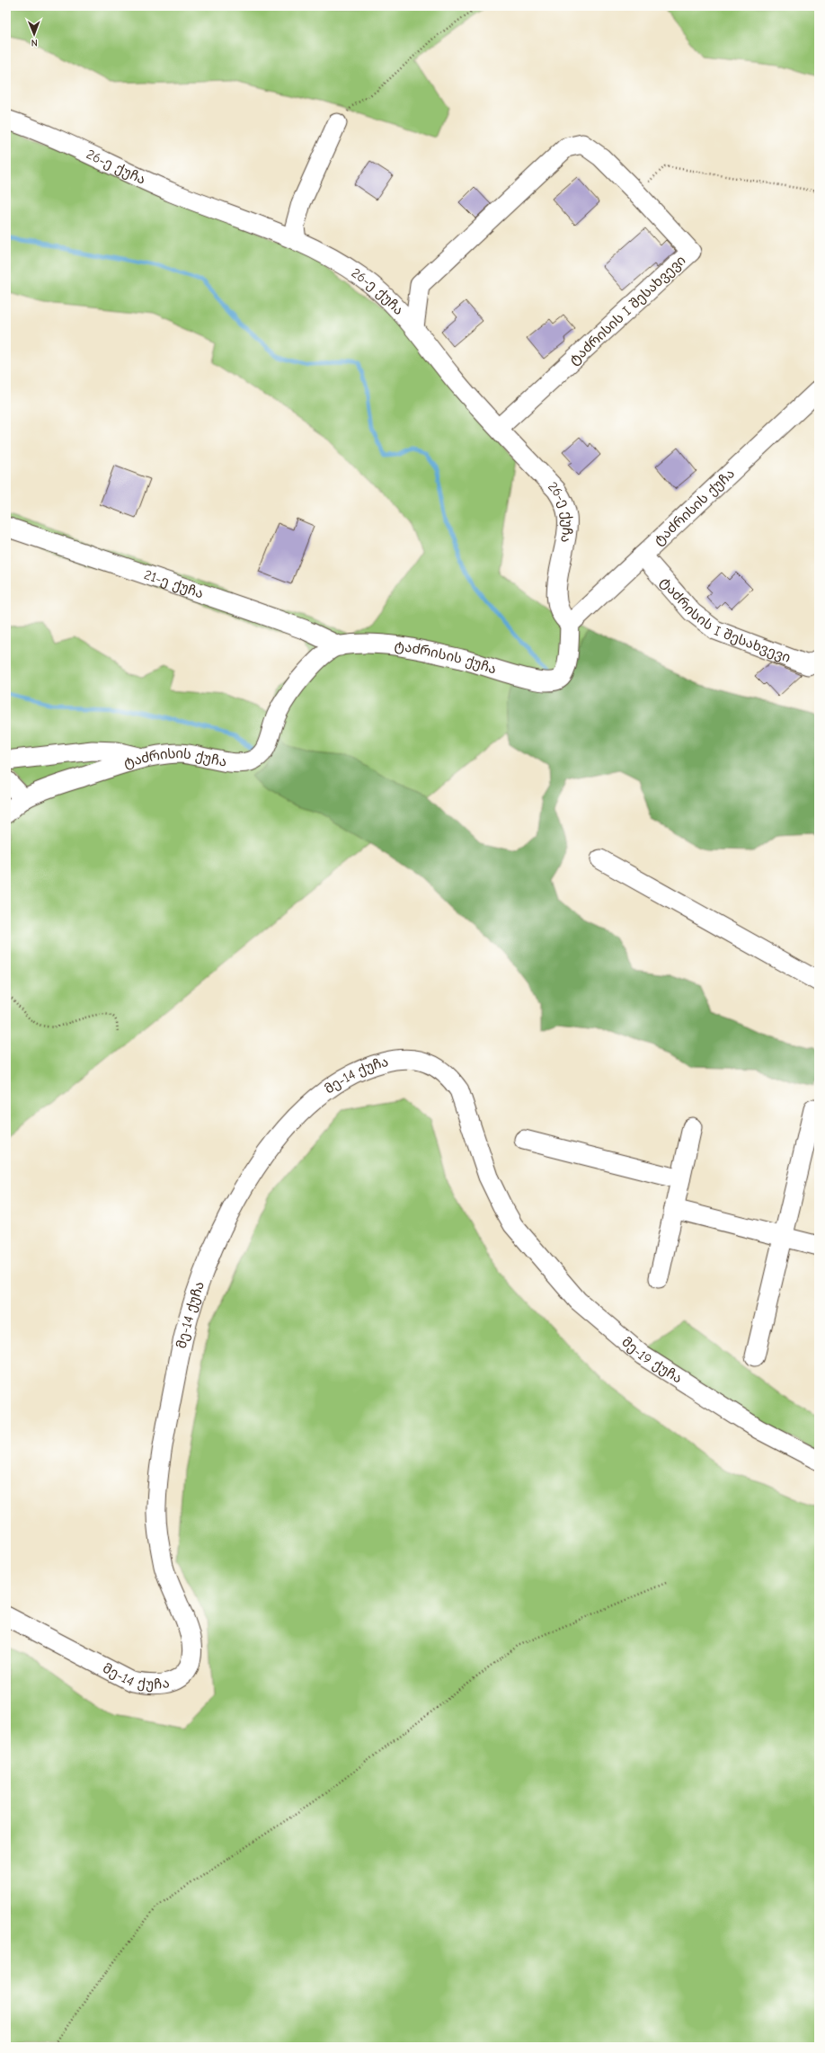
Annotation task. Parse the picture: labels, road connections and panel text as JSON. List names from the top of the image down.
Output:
{
  "streets": {
    "street": [
      "26-ე ქუჩა",
      "ტაძრისის I შესახვევი",
      "ტაძრისის ქუჩა",
      "21-ე ქუჩა",
      "მე-14 ქუჩა",
      "მე-19 ქუჩა"
    ]
  },
  "crossings": [
    ["26-ე ქუჩა", "ტაძრისის I შესახვევი"],
    ["26-ე ქუჩა", "ტაძრისის ქუჩა"],
    ["ტაძრისის I შესახვევი", "ტაძრისის ქუჩა"],
    ["ტაძრისის ქუჩა", "21-ე ქუჩა"],
    ["მე-14 ქუჩა", "მე-19 ქუჩა"]
  ],
  "north": "bottom"
}
